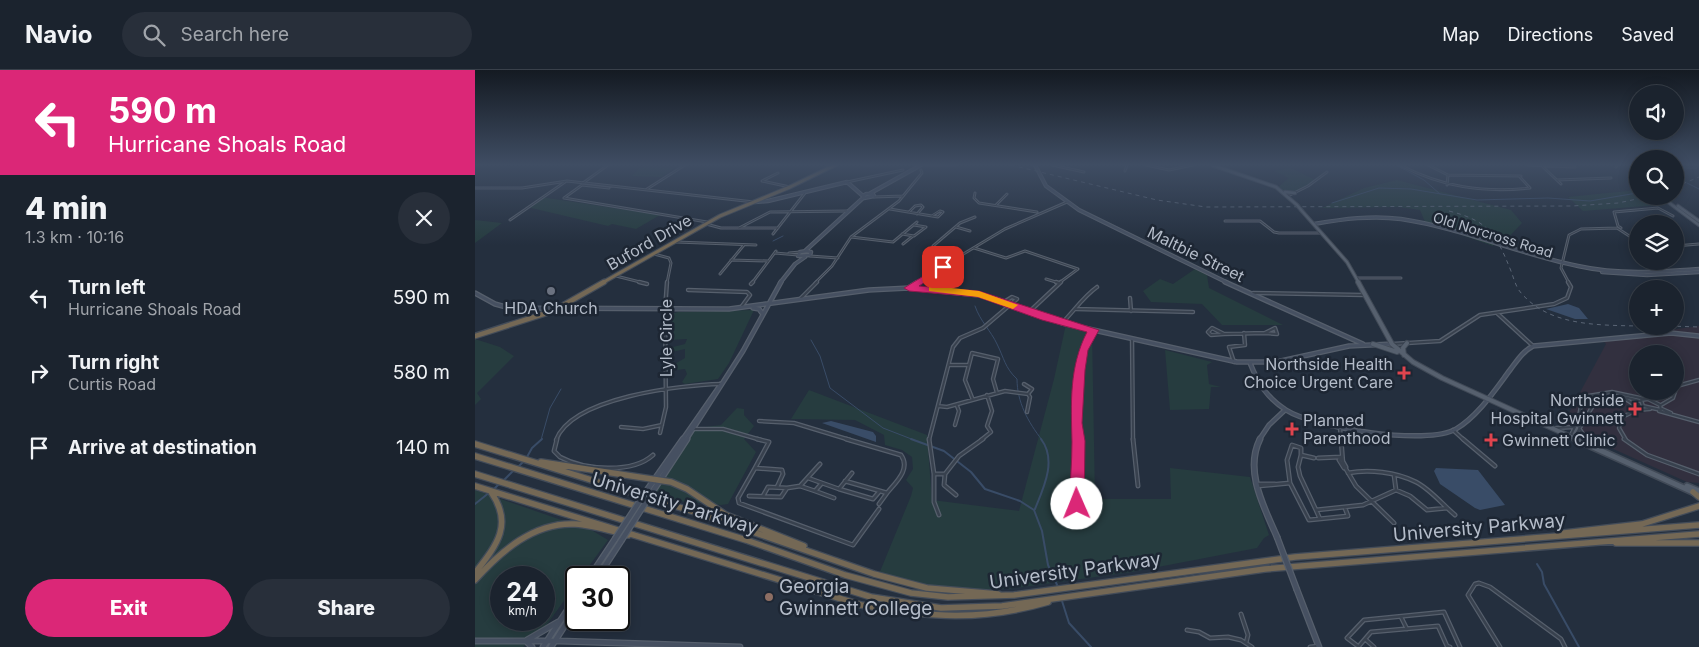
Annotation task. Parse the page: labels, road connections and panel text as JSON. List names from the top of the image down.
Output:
{
  "streets": {
    "highway": ["Buford Drive", "University Parkway"],
    "street": ["Old Norcross Road", "Maltbie Street", "Lyle Circle"]
  },
  "crossings": [
    ["Buford Drive", "Lyle Circle"]
  ],
  "places": {
    "other": ["HDA Church", "Georgia Gwinnett College"],
    "health": [
      "Northside Health Choice Urgent Care",
      "Northside Hospital Gwinnett",
      "Planned Parenthood",
      "Gwinnett Clinic"
    ]
  },
  "page": {
    "header": "Navio",
    "search": "Search here",
    "nav": ["Map", "Directions", "Saved"],
    "turn": ["590 m", "Hurricane Shoals Road"],
    "map_buttons": ["+", "−"],
    "heading": ["4 min", "1.3 km · 10:16"],
    "list": [
      {
        "name": "Turn left",
        "note": "Hurricane Shoals Road",
        "value": "590 m"
      },
      {
        "name": "Turn right",
        "note": "Curtis Road",
        "value": "580 m"
      },
      {
        "name": "Arrive at destination",
        "value": "140 m"
      }
    ],
    "speed": "24 km/h",
    "limit": "30",
    "buttons": ["Exit", "Share"]
  }
}
